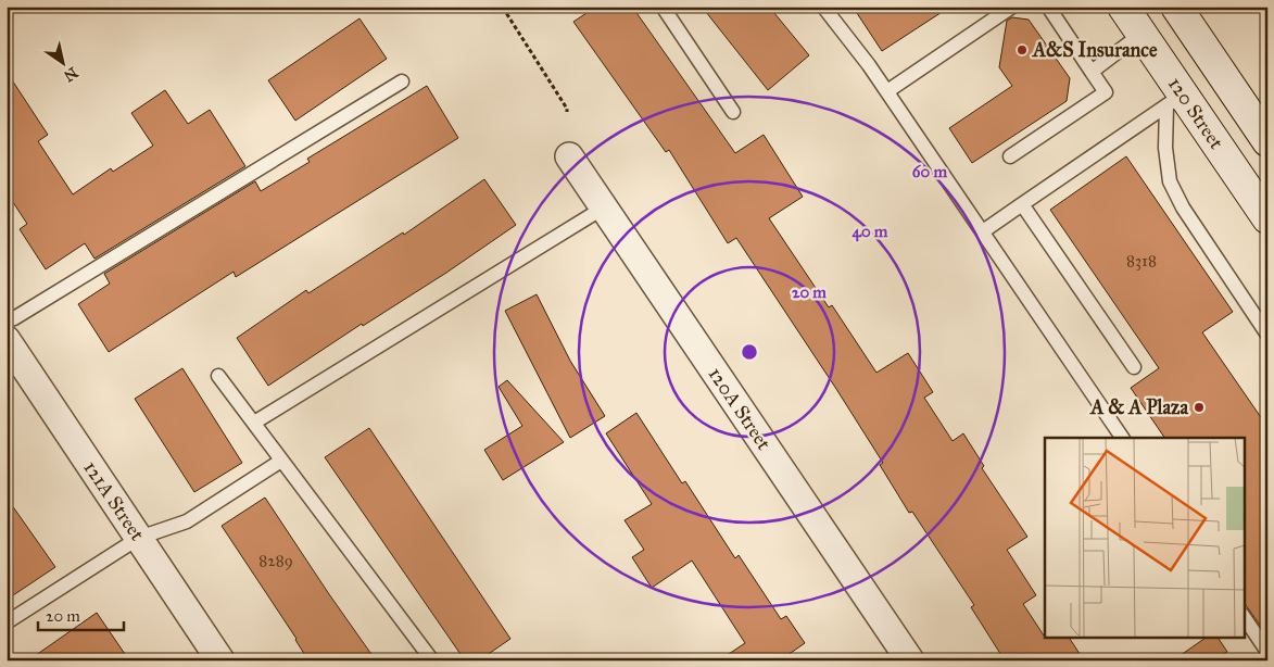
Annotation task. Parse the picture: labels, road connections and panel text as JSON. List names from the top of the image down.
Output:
{
  "streets": {
    "main road": ["120 Street"],
    "street": ["120A Street", "121A Street"]
  },
  "places": ["A&S Insurance", "A & A Plaza"],
  "house_numbers": ["8318", "8289"],
  "scale_bar": "20 m",
  "north": "bottom right",
  "rings": ["60 m", "40 m", "20 m"]
}
